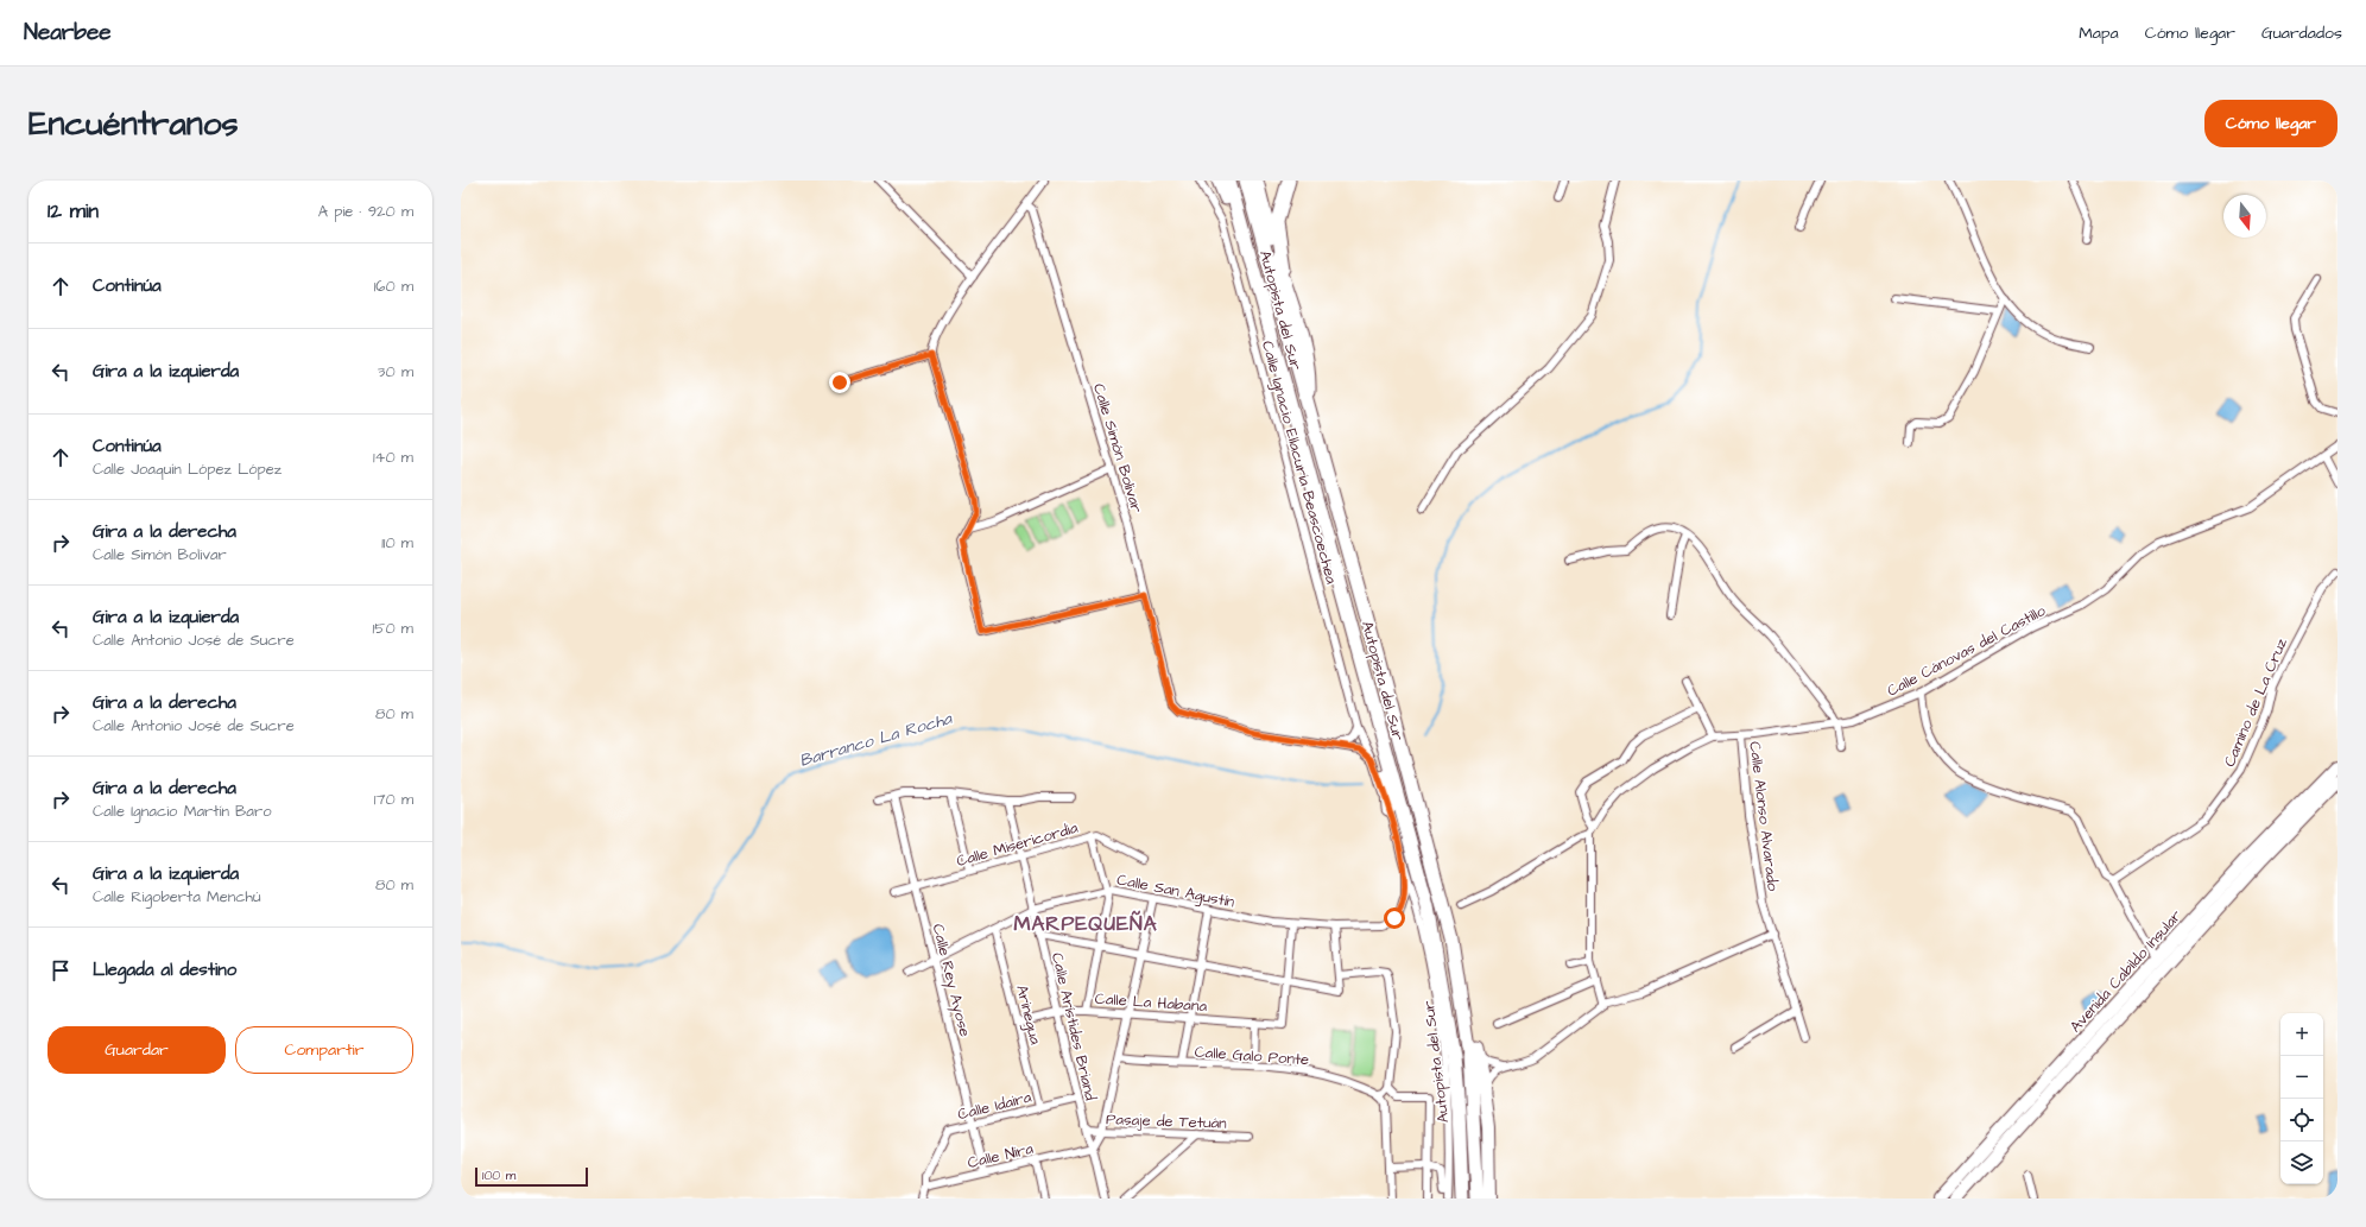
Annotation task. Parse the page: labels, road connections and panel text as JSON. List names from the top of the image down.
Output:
{
  "streets": {
    "highway": ["Autopista del Sur"],
    "main road": ["Avenida Cabildo Insular"],
    "street": [
      "Calle Simón Bolivar",
      "Calle Ignacio Ellacuria Beascoechea",
      "Calle Cánovas del Castillo",
      "Camino de La Cruz",
      "Calle Alonso Alvarado",
      "Calle Misericordia",
      "Calle San Agustín",
      "Calle Rey Ayose",
      "Calle La Habana",
      "Arinegua",
      "Calle Arístides Briand",
      "Calle Galo Ponte",
      "Calle Idaira",
      "Pasaje de Tetuán",
      "Calle Nira"
    ]
  },
  "crossings": [
    ["Calle Ignacio Ellacuria Beascoechea", "Calle San Agustín"],
    ["Calle Cánovas del Castillo", "Calle Alonso Alvarado"],
    ["Calle Misericordia", "Calle Rey Ayose"],
    ["Calle Misericordia", "Calle Arístides Briand"],
    ["Calle San Agustín", "Calle Rey Ayose"],
    ["Calle San Agustín", "Arinegua"],
    ["Calle San Agustín", "Calle Arístides Briand"],
    ["Calle Rey Ayose", "Calle Idaira"],
    ["Calle Rey Ayose", "Calle Nira"],
    ["Calle La Habana", "Arinegua"],
    ["Calle La Habana", "Calle Arístides Briand"],
    ["Arinegua", "Calle Idaira"],
    ["Calle Arístides Briand", "Calle Idaira"],
    ["Calle Arístides Briand", "Pasaje de Tetuán"],
    ["Calle Arístides Briand", "Calle Nira"],
    ["Calle Idaira", "Calle Nira"]
  ],
  "districts": ["MARPEQUEÑA"],
  "water": ["Barranco La Rocha"],
  "scale_bar": "100 m",
  "north": "bottom",
  "page": {
    "header": "Nearbee",
    "nav": ["Mapa", "Cómo llegar", "Guardados"],
    "buttons": [
      "Cómo llegar",
      ["Guardar", "Compartir"]
    ],
    "title": "Encuéntranos",
    "heading": ["12 min", "A pie · 920 m"],
    "list": [
      ["Continúa", "160 m"],
      ["Gira a la izquierda", "30 m"],
      ["Continúa", "Calle Joaquín López López", "140 m"],
      ["Gira a la derecha", "Calle Simón Bolivar", "110 m"],
      ["Gira a la izquierda", "Calle Antonio José de Sucre", "150 m"],
      ["Gira a la derecha", "Calle Antonio José de Sucre", "80 m"],
      ["Gira a la derecha", "Calle Ignacio Martín Baro", "170 m"],
      ["Gira a la izquierda", "Calle Rigoberta Menchú", "80 m"],
      "Llegada al destino"
    ],
    "map_buttons": ["+", "−"],
    "scale": "100 m"
  }
}
